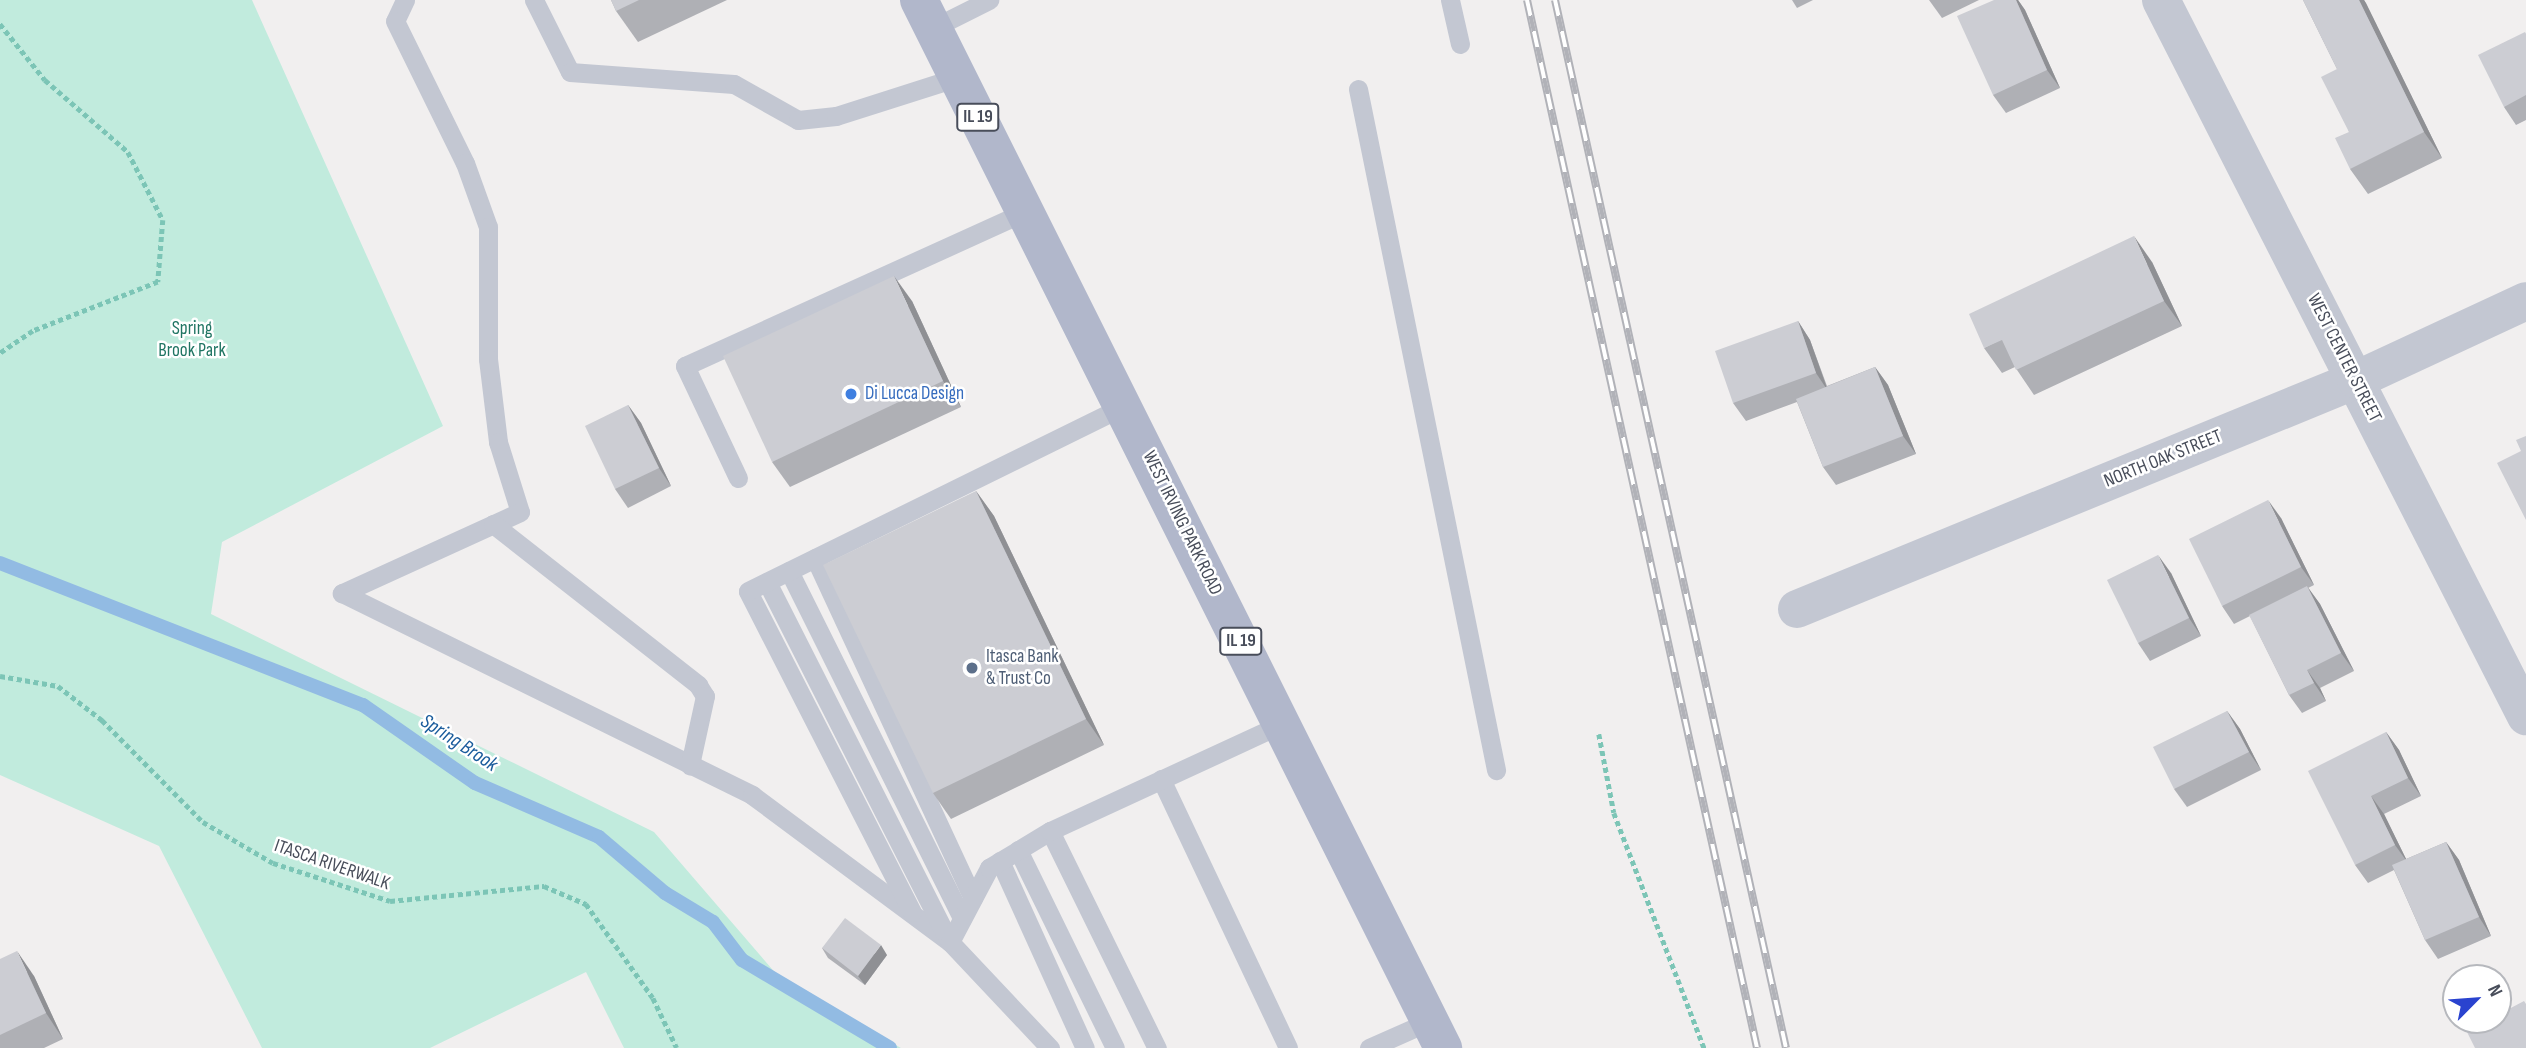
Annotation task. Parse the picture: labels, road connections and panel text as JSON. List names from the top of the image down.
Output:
{
  "streets": {
    "main road": ["IL 19", "WEST IRVING PARK ROAD"],
    "street": ["WEST CENTER STREET", "NORTH OAK STREET"],
    "path": ["ITASCA RIVERWALK"]
  },
  "crossings": [
    ["WEST CENTER STREET", "NORTH OAK STREET"]
  ],
  "water": ["Spring Brook"],
  "parks": ["Spring Brook Park"],
  "places": ["Di Lucca Design", "Itasca Bank & Trust Co"],
  "north": "top right"
}
